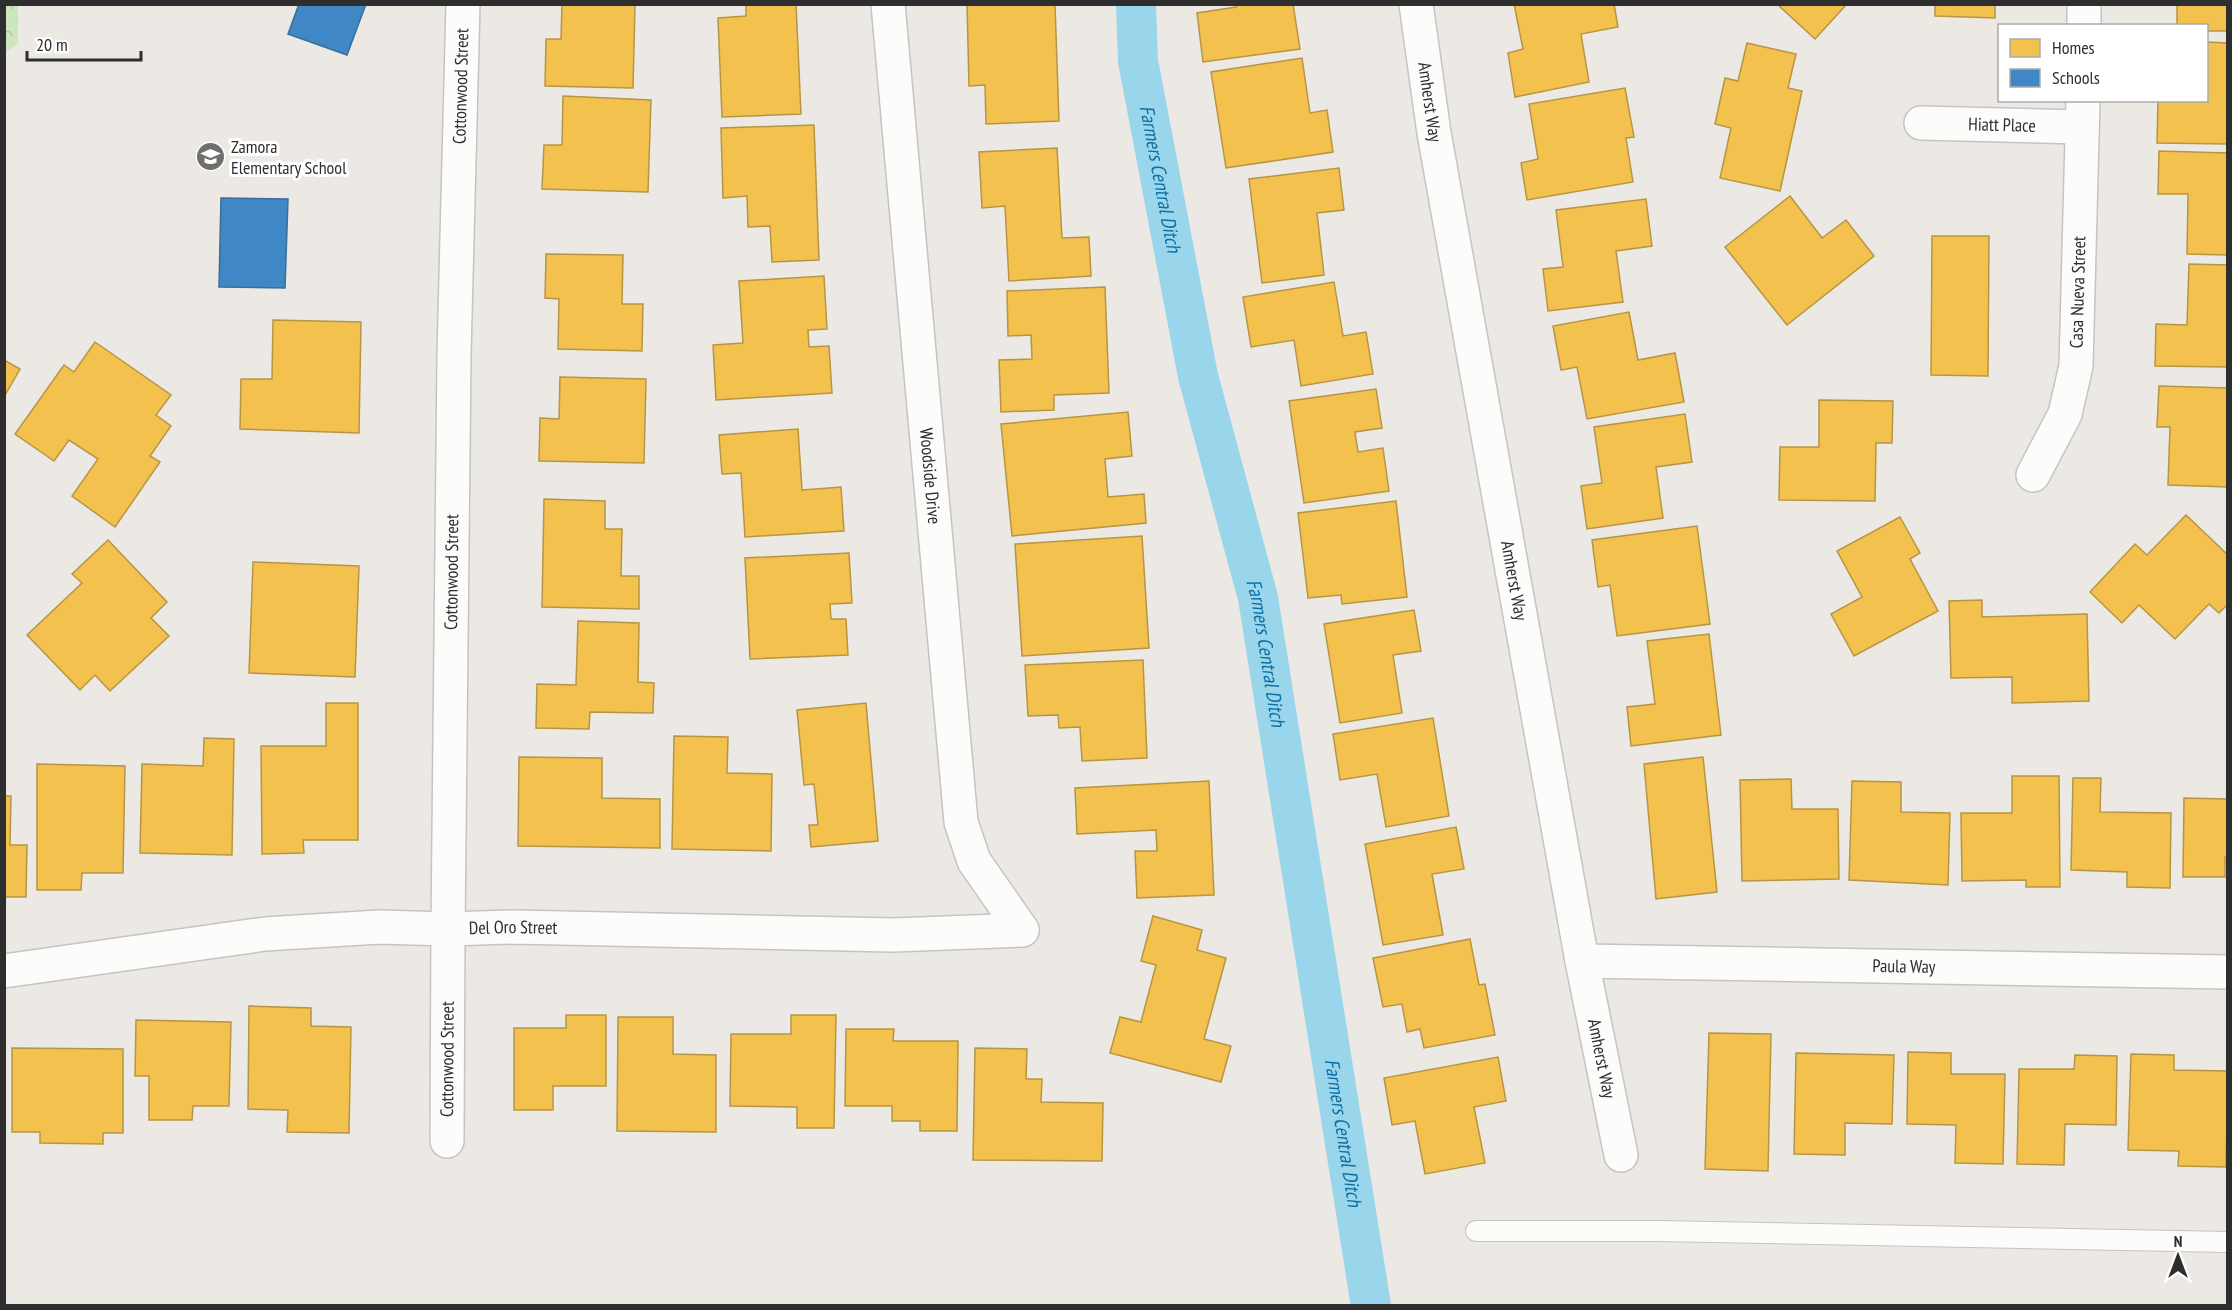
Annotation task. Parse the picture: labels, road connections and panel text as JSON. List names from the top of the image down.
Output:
{
  "streets": {
    "street": [
      "Cottonwood Street",
      "Amherst Way",
      "Hiatt Place",
      "Casa Nueva Street",
      "Woodside Drive",
      "Del Oro Street",
      "Paula Way"
    ]
  },
  "crossings": [
    ["Cottonwood Street", "Del Oro Street"],
    ["Amherst Way", "Paula Way"],
    ["Hiatt Place", "Casa Nueva Street"],
    ["Woodside Drive", "Del Oro Street"]
  ],
  "water": ["Farmers Central Ditch"],
  "places": {
    "school or university": ["Zamora Elementary School"]
  },
  "legend": ["Homes", "Schools"],
  "scale_bar": "20 m",
  "north": "top"
}
